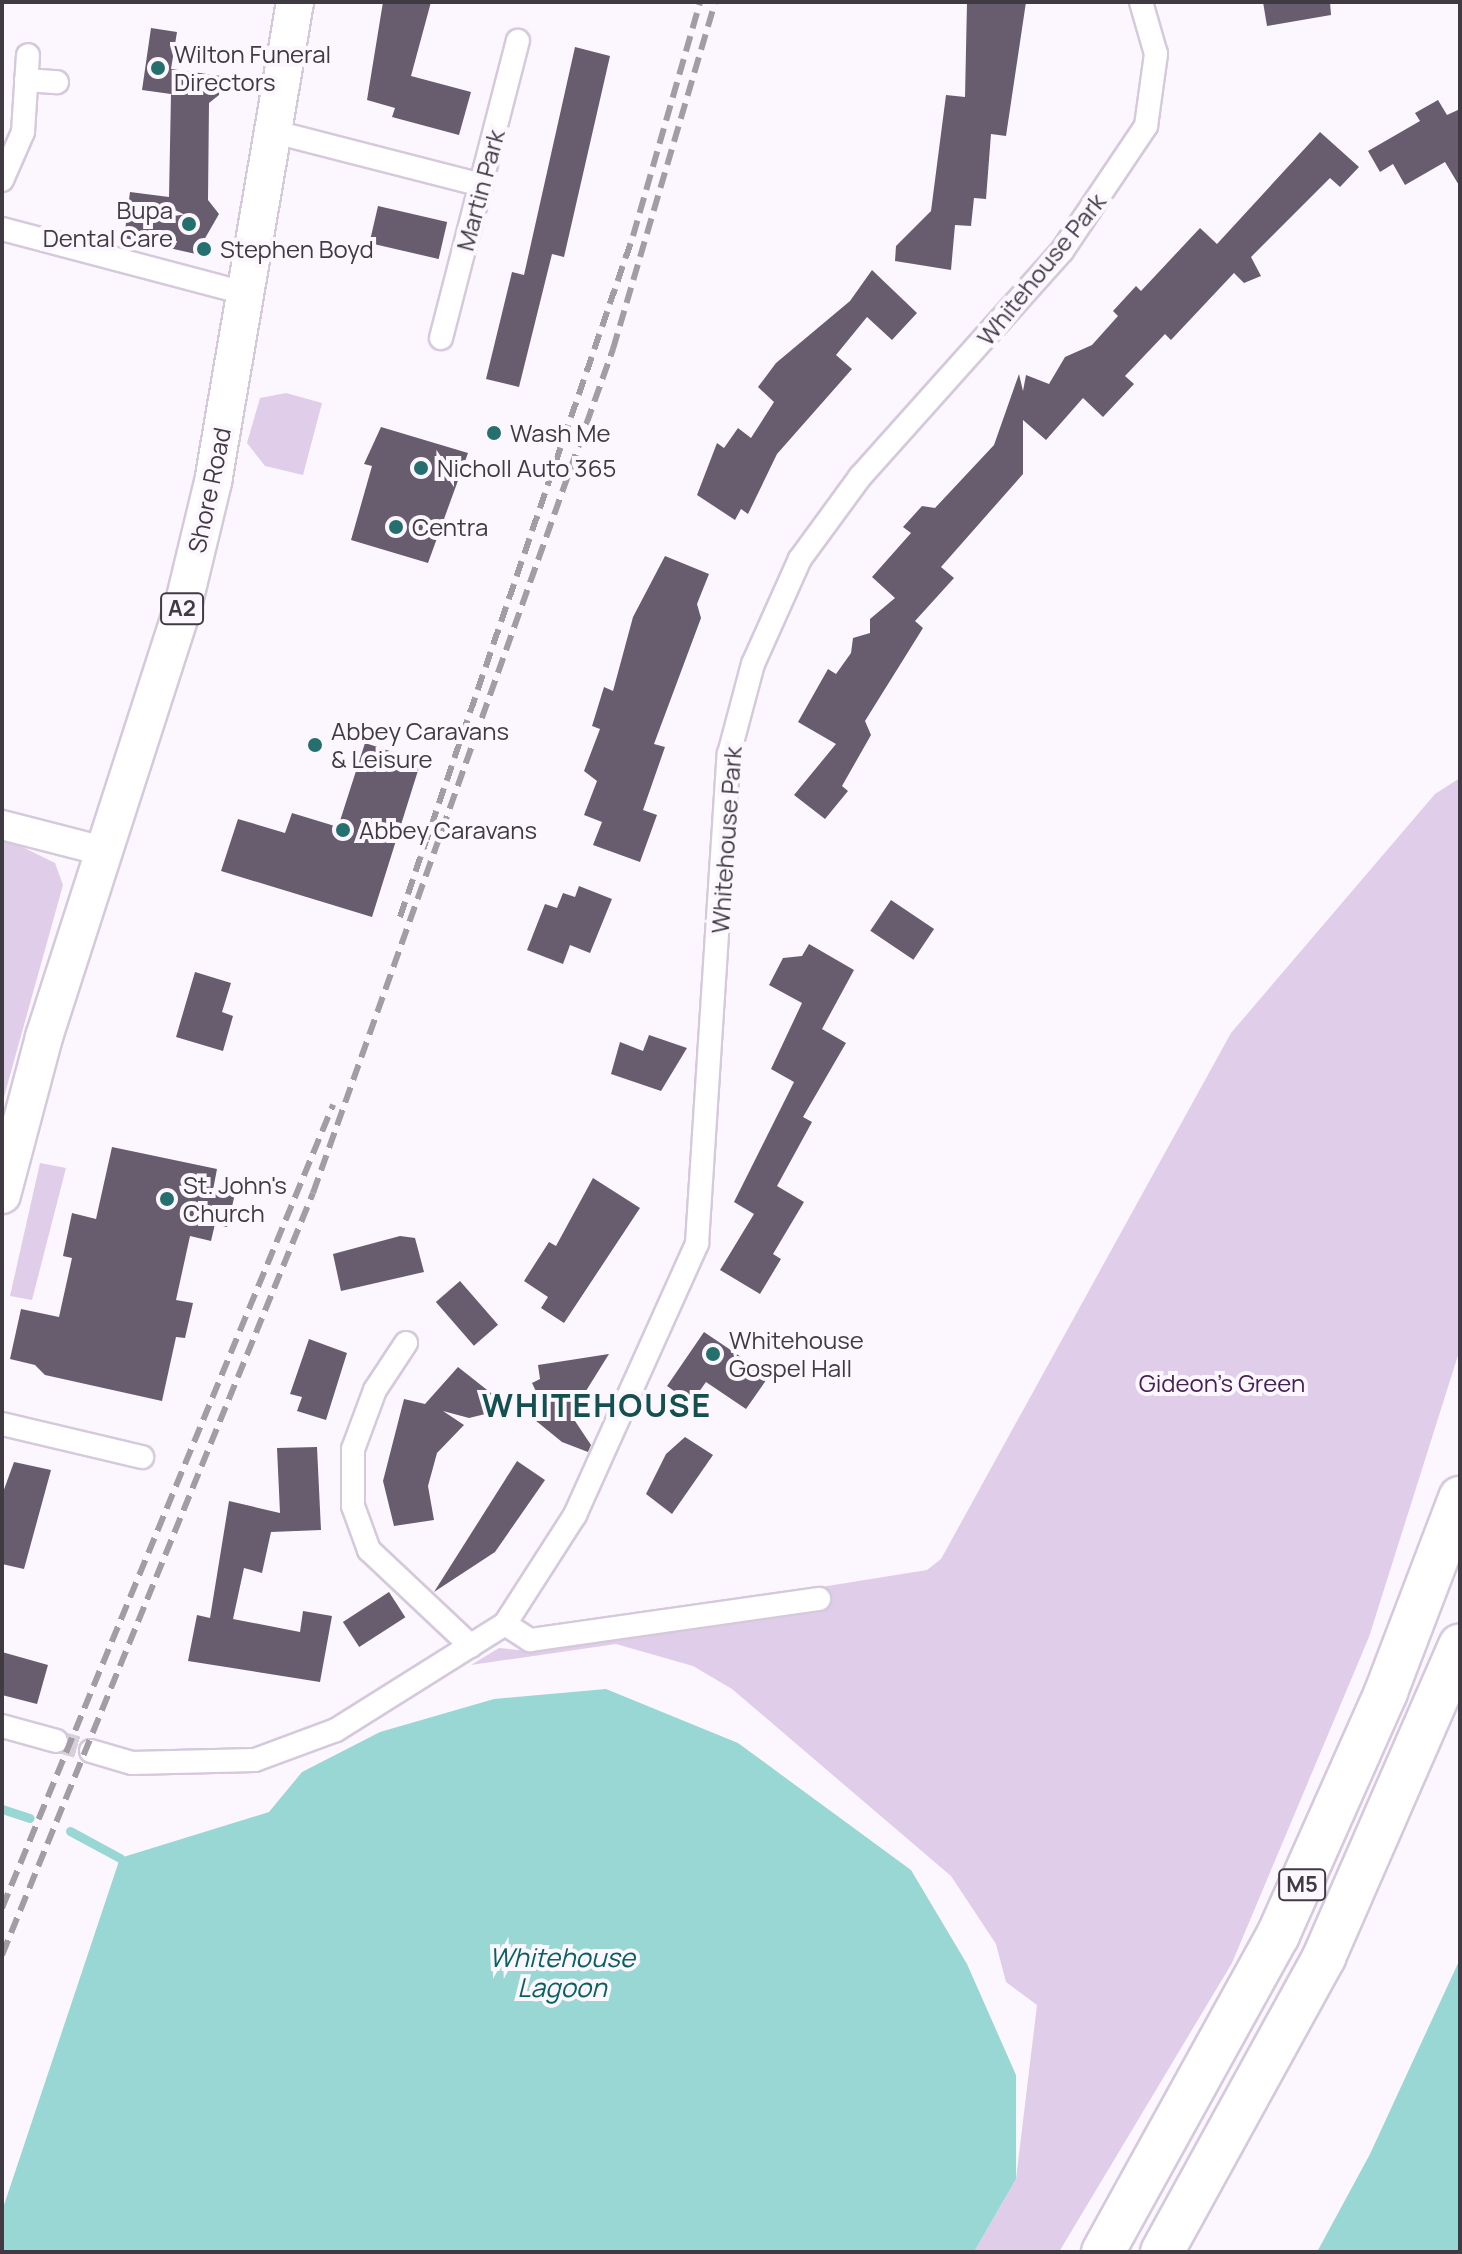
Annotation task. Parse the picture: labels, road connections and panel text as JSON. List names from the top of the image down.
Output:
{
  "streets": {
    "highway": ["M5"],
    "main road": ["Shore Road", "A2"],
    "street": ["Martin Park", "Whitehouse Park"]
  },
  "districts": ["WHITEHOUSE"],
  "water": ["Whitehouse Lagoon"],
  "parks": ["Gideon's Green"],
  "places": [
    "Wilton Funeral Directors",
    "Bupa Dental Care",
    "Stephen Boyd",
    "Wash Me",
    "Nicholl Auto 365",
    "Centra",
    "Abbey Caravans & Leisure",
    "Abbey Caravans",
    "St. John's Church",
    "Whitehouse Gospel Hall"
  ]
}
